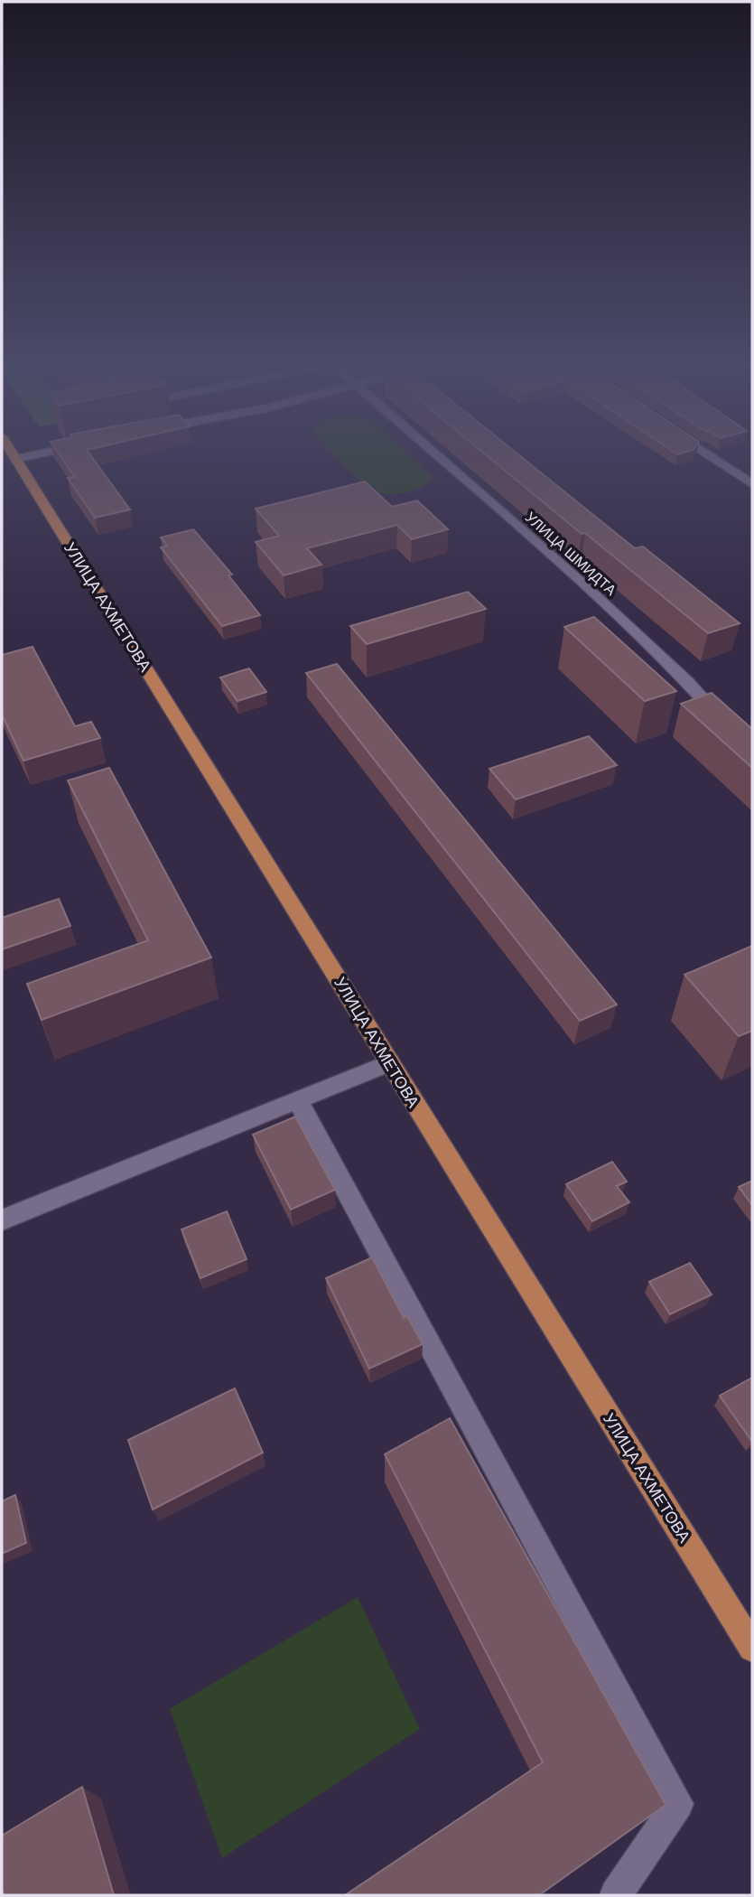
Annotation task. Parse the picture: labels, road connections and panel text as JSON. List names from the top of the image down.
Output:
{
  "streets": {
    "main road": ["УЛИЦА АХМЕТОВА"],
    "street": ["УЛИЦА ШМИДТА"]
  }
}
